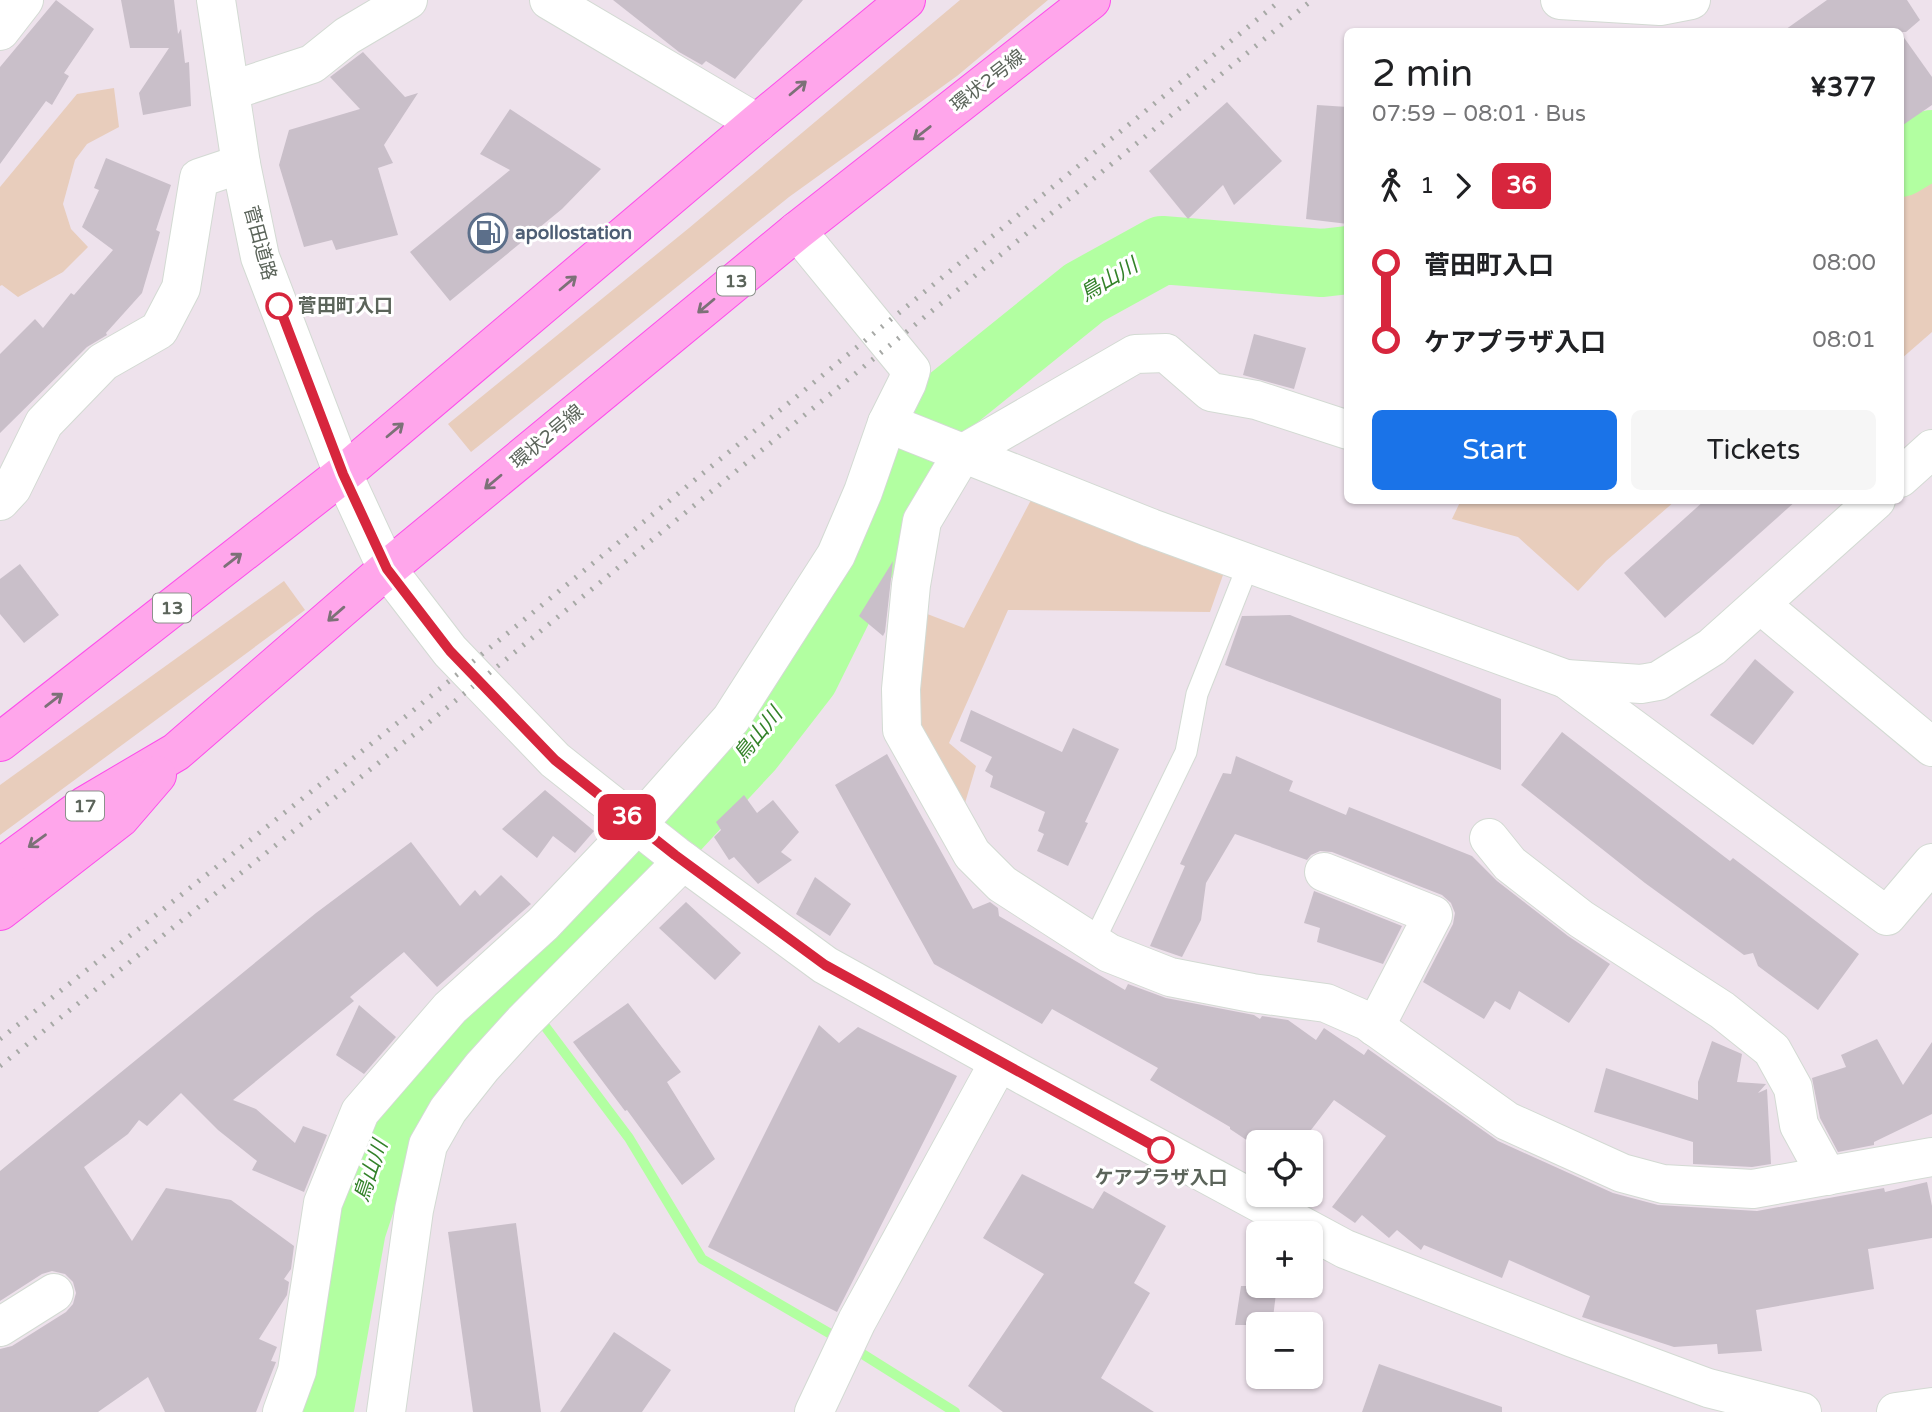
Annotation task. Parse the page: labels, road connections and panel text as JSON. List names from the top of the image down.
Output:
{
  "streets": {
    "main road": ["環状2号線", "13", "17"],
    "street": ["菅田道路"]
  },
  "crossings": [
    ["環状2号線", "菅田道路"],
    ["環状2号線", "13"],
    ["菅田道路", "13"]
  ],
  "water": ["鳥山川"],
  "places": {
    "fuel station": ["apollostation"],
    "other": ["菅田町入口", "ケアプラザ入口"]
  },
  "lines": ["bus line 36"],
  "page": {
    "on_map": "36",
    "heading": ["2 min", "07:59 – 08:01 · Bus", "¥377"],
    "legs": ["1", "36"],
    "list": [
      {
        "name": "菅田町入口",
        "value": "08:00"
      },
      {
        "name": "ケアプラザ入口",
        "value": "08:01"
      }
    ],
    "buttons": ["Start", "Tickets"],
    "map_buttons": ["+", "−"]
  }
}
